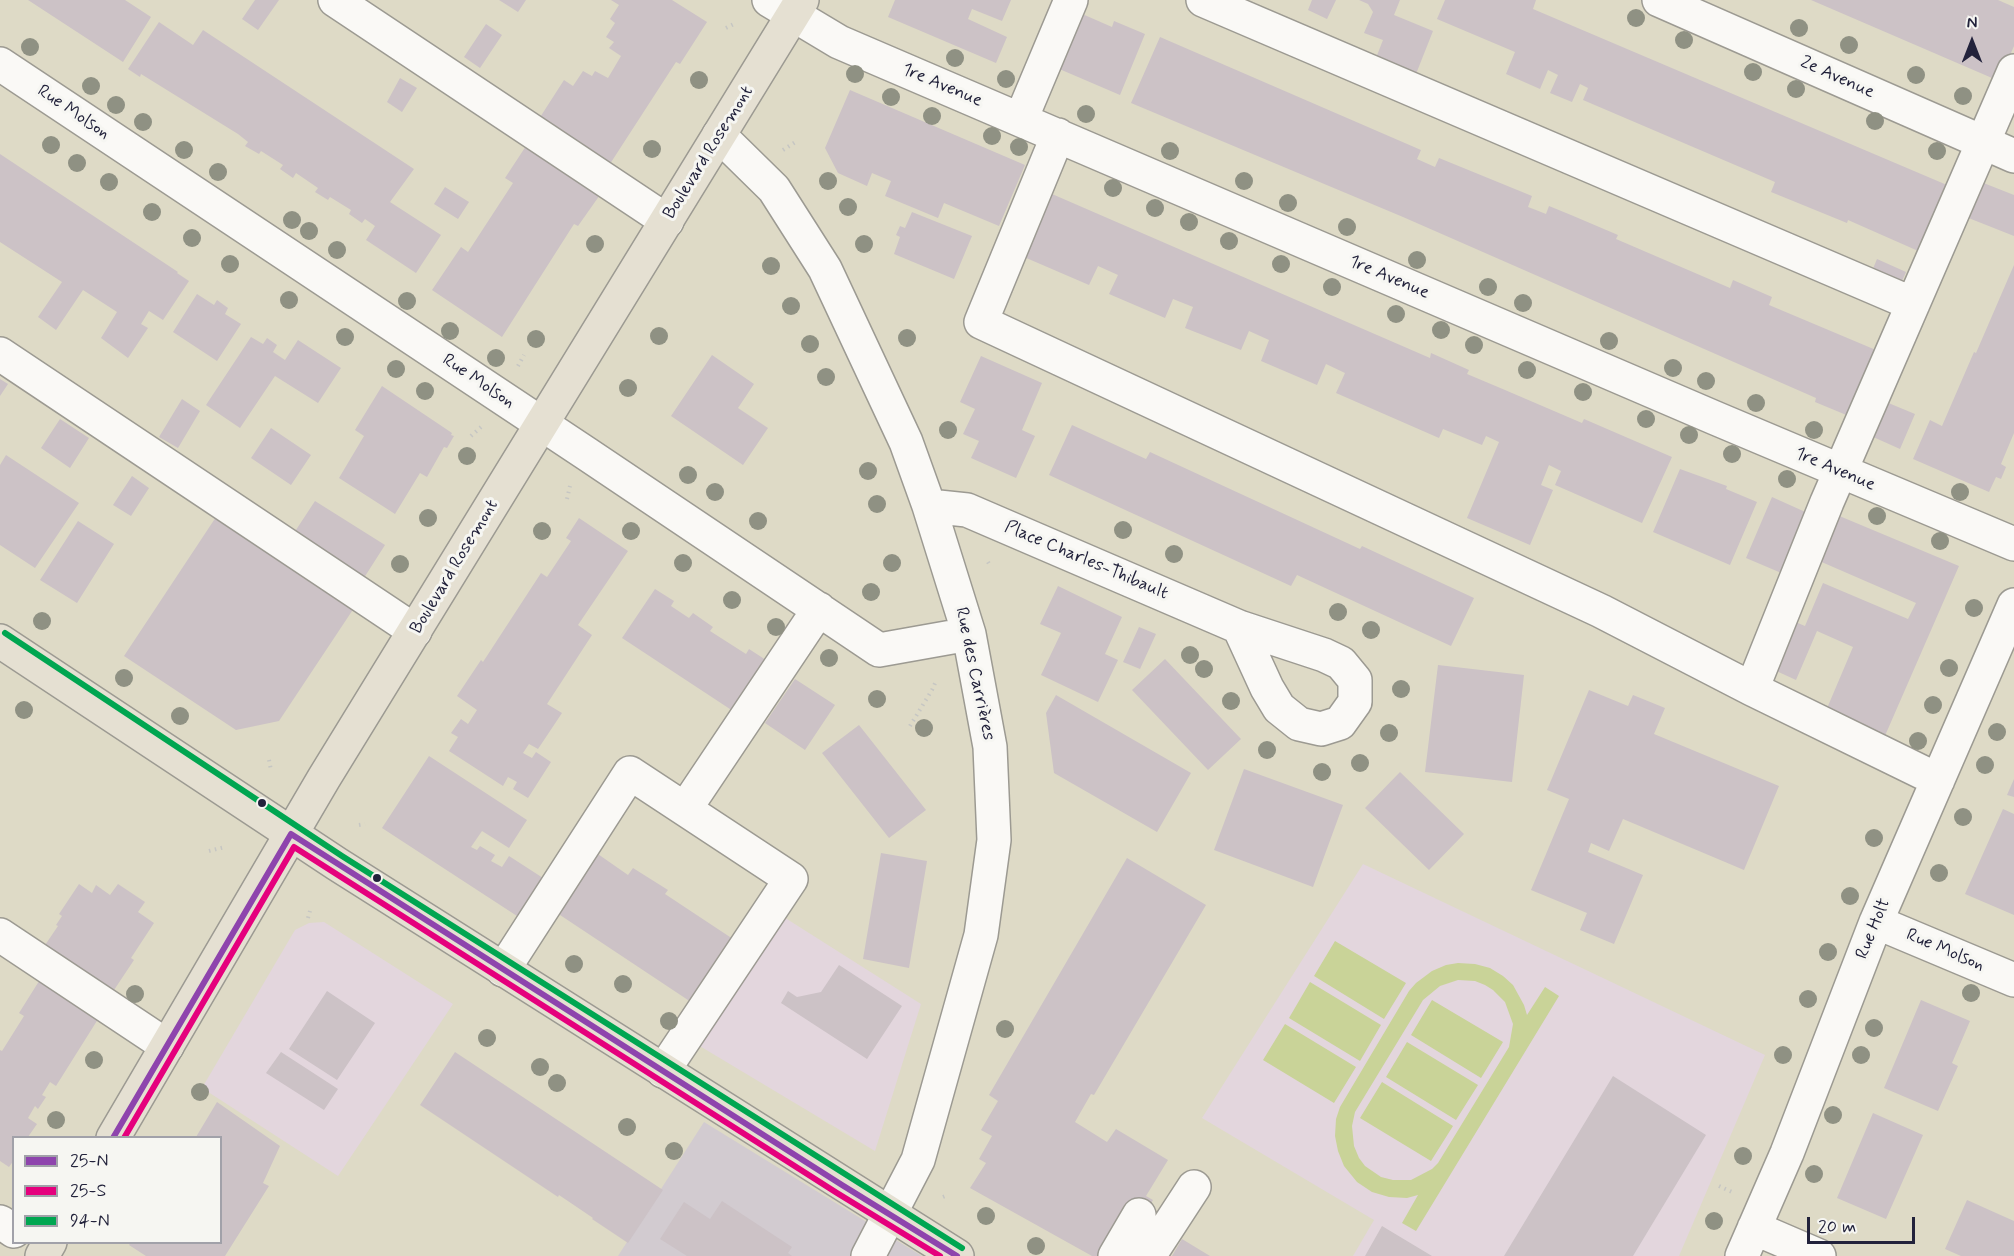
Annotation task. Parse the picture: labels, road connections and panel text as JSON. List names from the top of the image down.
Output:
{
  "streets": {
    "main road": ["Boulevard Rosemont"],
    "street": [
      "2e Avenue",
      "1re Avenue",
      "Rue Molson",
      "Place Charles-Thibault",
      "Rue des Carrières",
      "Rue Holt"
    ]
  },
  "crossings": [
    ["1re Avenue", "Boulevard Rosemont"],
    ["Rue Molson", "Boulevard Rosemont"],
    ["Rue Molson", "Rue des Carrières"],
    ["Rue Molson", "Rue Holt"],
    ["Boulevard Rosemont", "Rue des Carrières"],
    ["Place Charles-Thibault", "Rue des Carrières"]
  ],
  "lines": ["transit line 94-N", "transit line 25-N", "transit line 25-S"],
  "legend": ["25-N", "25-S", "94-N"],
  "scale_bar": "20 m",
  "north": "top"
}
